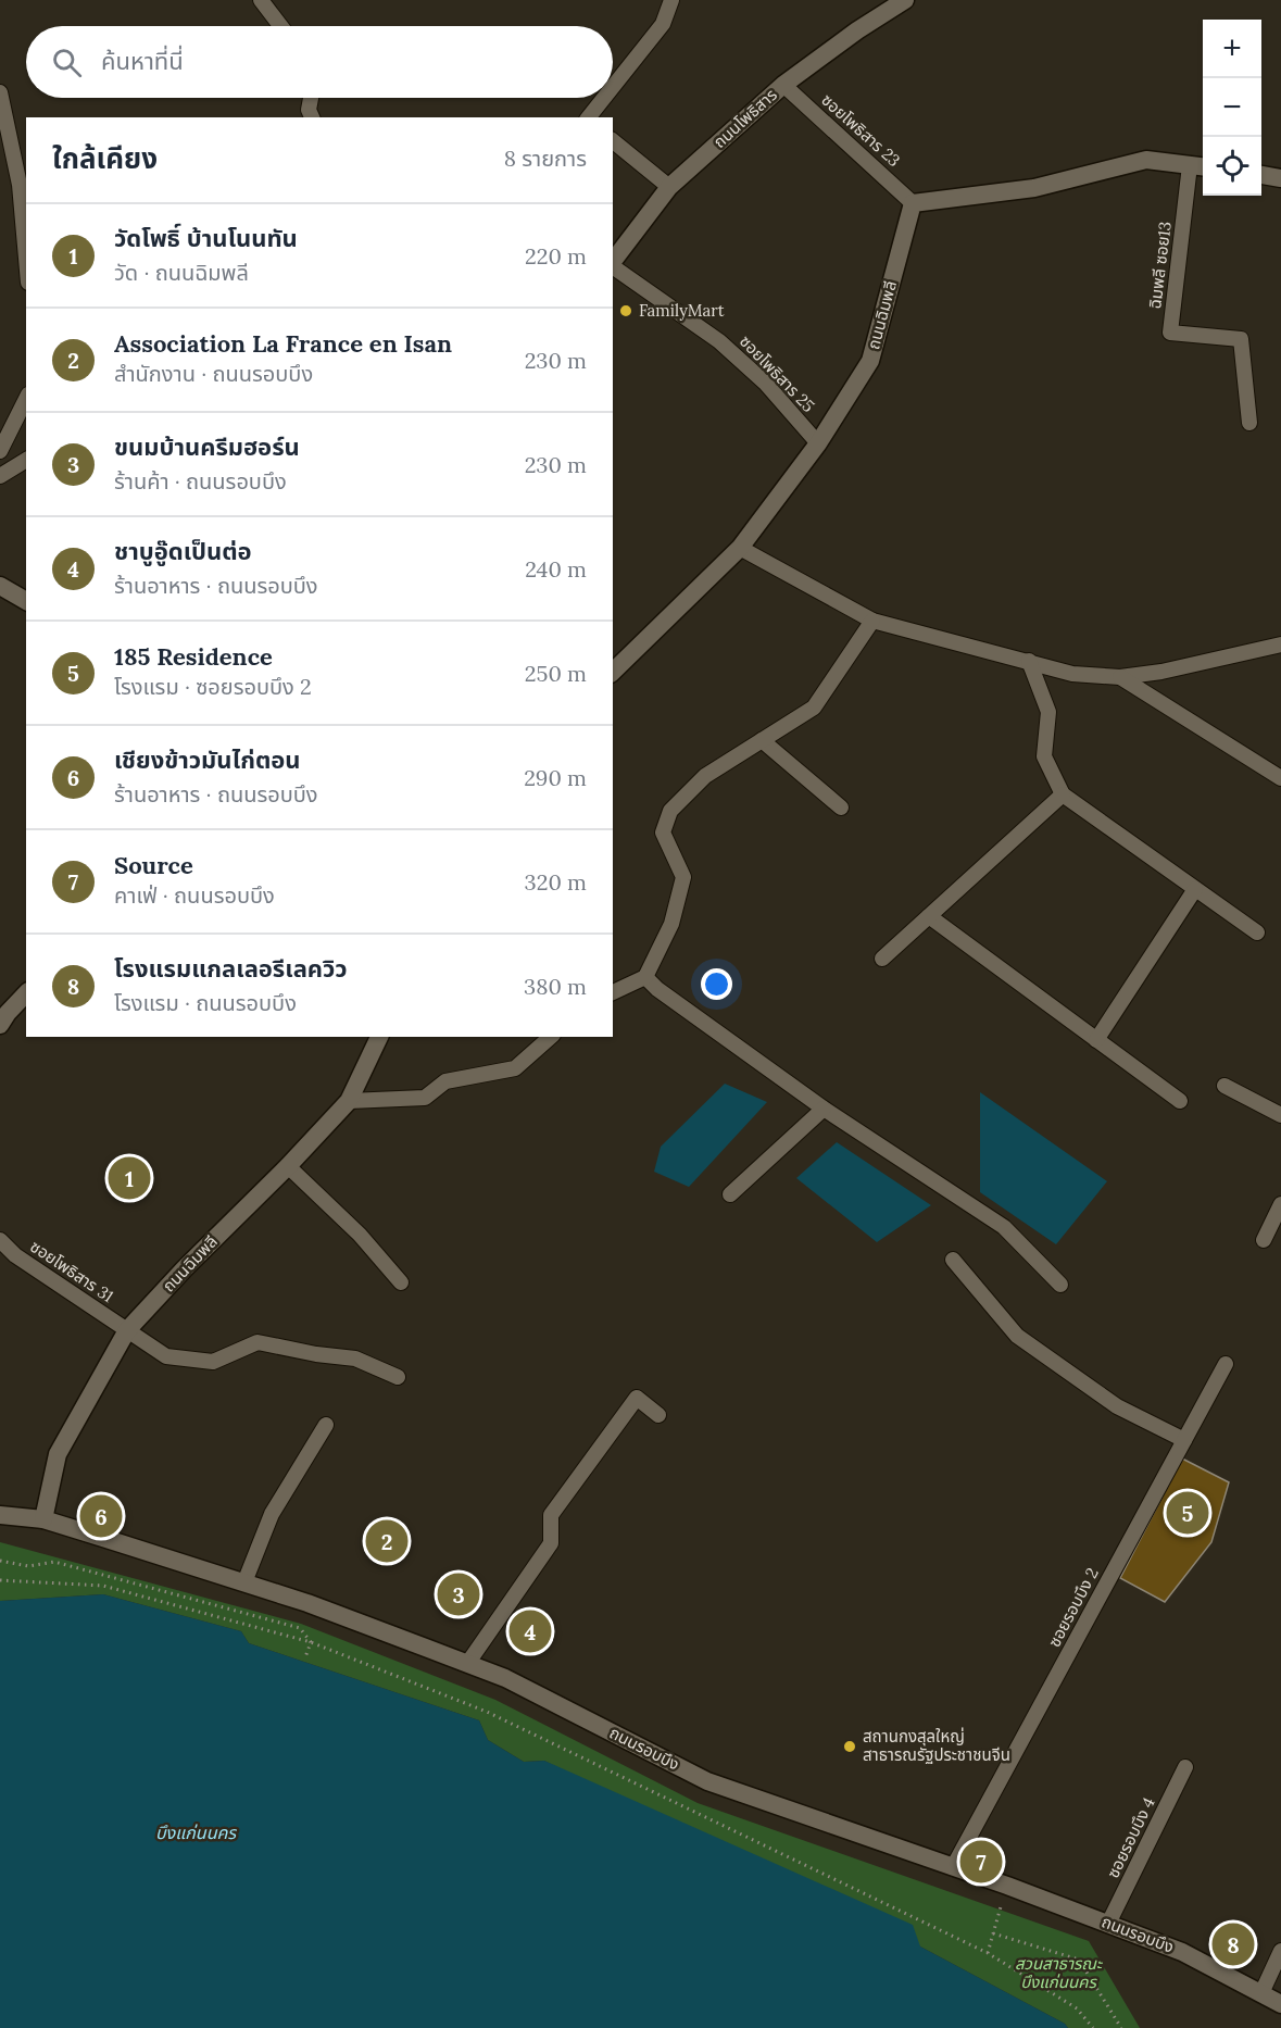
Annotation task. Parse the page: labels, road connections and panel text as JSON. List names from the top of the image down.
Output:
{
  "streets": {
    "street": [
      "ถนนโพธิสาร",
      "ซอยโพธิสาร 23",
      "ฉิมพลี ซอย13",
      "ถนนฉิมพลี",
      "ซอยโพธิสาร 25",
      "ซอยโพธิสาร 31",
      "ซอยรอบบึง 2",
      "ถนนรอบบึง",
      "ซอยรอบบึง 4"
    ]
  },
  "crossings": [
    ["ถนนโพธิสาร", "ซอยโพธิสาร 23"],
    ["ซอยโพธิสาร 23", "ถนนฉิมพลี"],
    ["ถนนฉิมพลี", "ซอยโพธิสาร 25"],
    ["ถนนฉิมพลี", "ซอยโพธิสาร 31"],
    ["ถนนฉิมพลี", "ถนนรอบบึง"],
    ["ซอยรอบบึง 2", "ถนนรอบบึง"],
    ["ถนนรอบบึง", "ซอยรอบบึง 4"]
  ],
  "water": ["บึงแก่นนคร"],
  "parks": ["สวนสาธารณะ บึงแก่นนคร"],
  "places": ["FamilyMart", "สถานกงสุลใหญ่ สาธารณรัฐประชาชนจีน"],
  "page": {
    "map_buttons": ["+", "−"],
    "search": "ค้นหาที่นี่",
    "heading": ["ใกล้เคียง", "8 รายการ"],
    "list": [
      {
        "mark": "1",
        "name": "วัดโพธิ์ บ้านโนนทัน",
        "note": "วัด · ถนนฉิมพลี",
        "value": "220 m"
      },
      {
        "mark": "2",
        "name": "Association La France en Isan",
        "note": "สำนักงาน · ถนนรอบบึง",
        "value": "230 m"
      },
      {
        "mark": "3",
        "name": "ขนมบ้านครีมฮอร์น",
        "note": "ร้านค้า · ถนนรอบบึง",
        "value": "230 m"
      },
      {
        "mark": "4",
        "name": "ชาบูอู๊ดเป็นต่อ",
        "note": "ร้านอาหาร · ถนนรอบบึง",
        "value": "240 m"
      },
      {
        "mark": "5",
        "name": "185 Residence",
        "note": "โรงแรม · ซอยรอบบึง 2",
        "value": "250 m"
      },
      {
        "mark": "6",
        "name": "เชียงข้าวมันไก่ตอน",
        "note": "ร้านอาหาร · ถนนรอบบึง",
        "value": "290 m"
      },
      {
        "mark": "7",
        "name": "Source",
        "note": "คาเฟ่ · ถนนรอบบึง",
        "value": "320 m"
      },
      {
        "mark": "8",
        "name": "โรงแรมแกลเลอรีเลควิว",
        "note": "โรงแรม · ถนนรอบบึง",
        "value": "380 m"
      }
    ],
    "pins": [
      "1",
      "5",
      "6",
      "2",
      "3",
      "4",
      "7",
      "8"
    ]
  }
}
